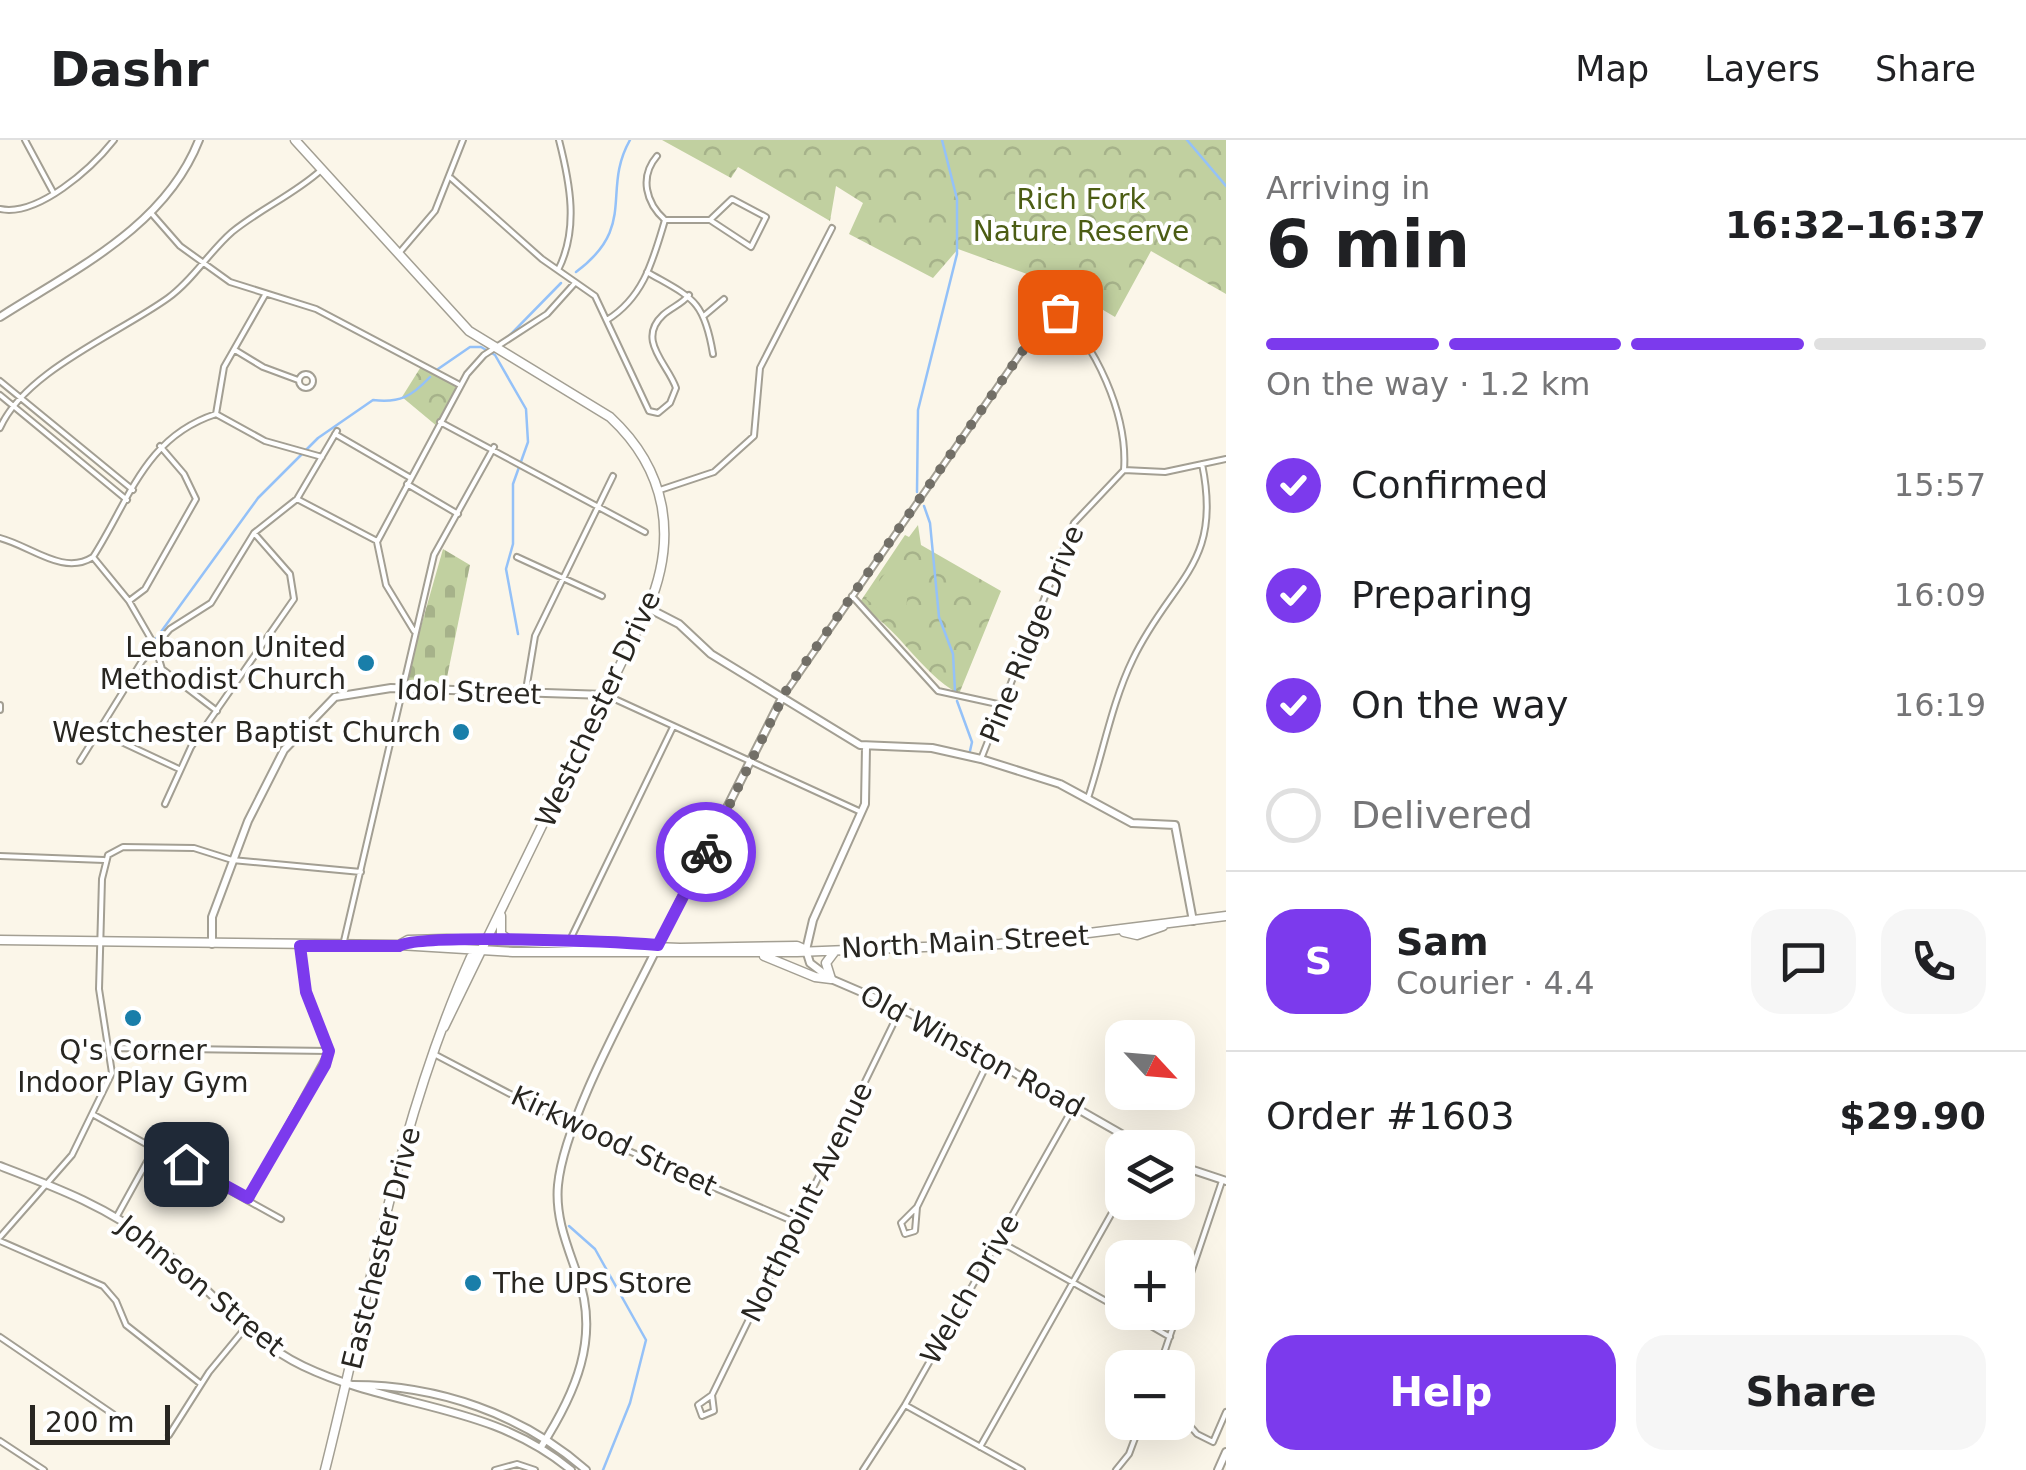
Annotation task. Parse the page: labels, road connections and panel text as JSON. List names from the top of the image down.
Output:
{
  "streets": {
    "main road": ["Westchester Drive", "North Main Street", "Eastchester Drive"],
    "street": [
      "Pine Ridge Drive",
      "Idol Street",
      "Old Winston Road",
      "Kirkwood Street",
      "Northpoint Avenue",
      "Johnson Street",
      "Welch Drive"
    ]
  },
  "crossings": [
    ["Idol Street", "Westchester Drive"],
    ["Idol Street", "North Main Street"],
    ["Westchester Drive", "North Main Street"],
    ["Westchester Drive", "Eastchester Drive"],
    ["North Main Street", "Old Winston Road"],
    ["North Main Street", "Eastchester Drive"],
    ["Old Winston Road", "Northpoint Avenue"],
    ["Old Winston Road", "Welch Drive"],
    ["Kirkwood Street", "Northpoint Avenue"],
    ["Kirkwood Street", "Eastchester Drive"],
    ["Eastchester Drive", "Johnson Street"]
  ],
  "parks": ["Rich Fork Nature Reserve"],
  "places": [
    "Lebanon United Methodist Church",
    "Westchester Baptist Church",
    "Q's Corner Indoor Play Gym",
    "The UPS Store"
  ],
  "scale_bar": "200 m",
  "north": "bottom right",
  "page": {
    "header": "Dashr",
    "nav": ["Map", "Layers", "Share"],
    "heading": ["6 min", "Arriving in", "16:32–16:37"],
    "panel": [
      "Sam",
      "Courier · 4.4",
      "Order #1603",
      "$29.90"
    ],
    "bar": "On the way · 1.2 km",
    "list": [
      ["Confirmed", "15:57"],
      ["Preparing", "16:09"],
      ["On the way", "16:19"],
      "Delivered"
    ],
    "round": "S",
    "map_buttons": ["+", "−"],
    "buttons": ["Help", "Share"],
    "scale": "200 m"
  }
}
